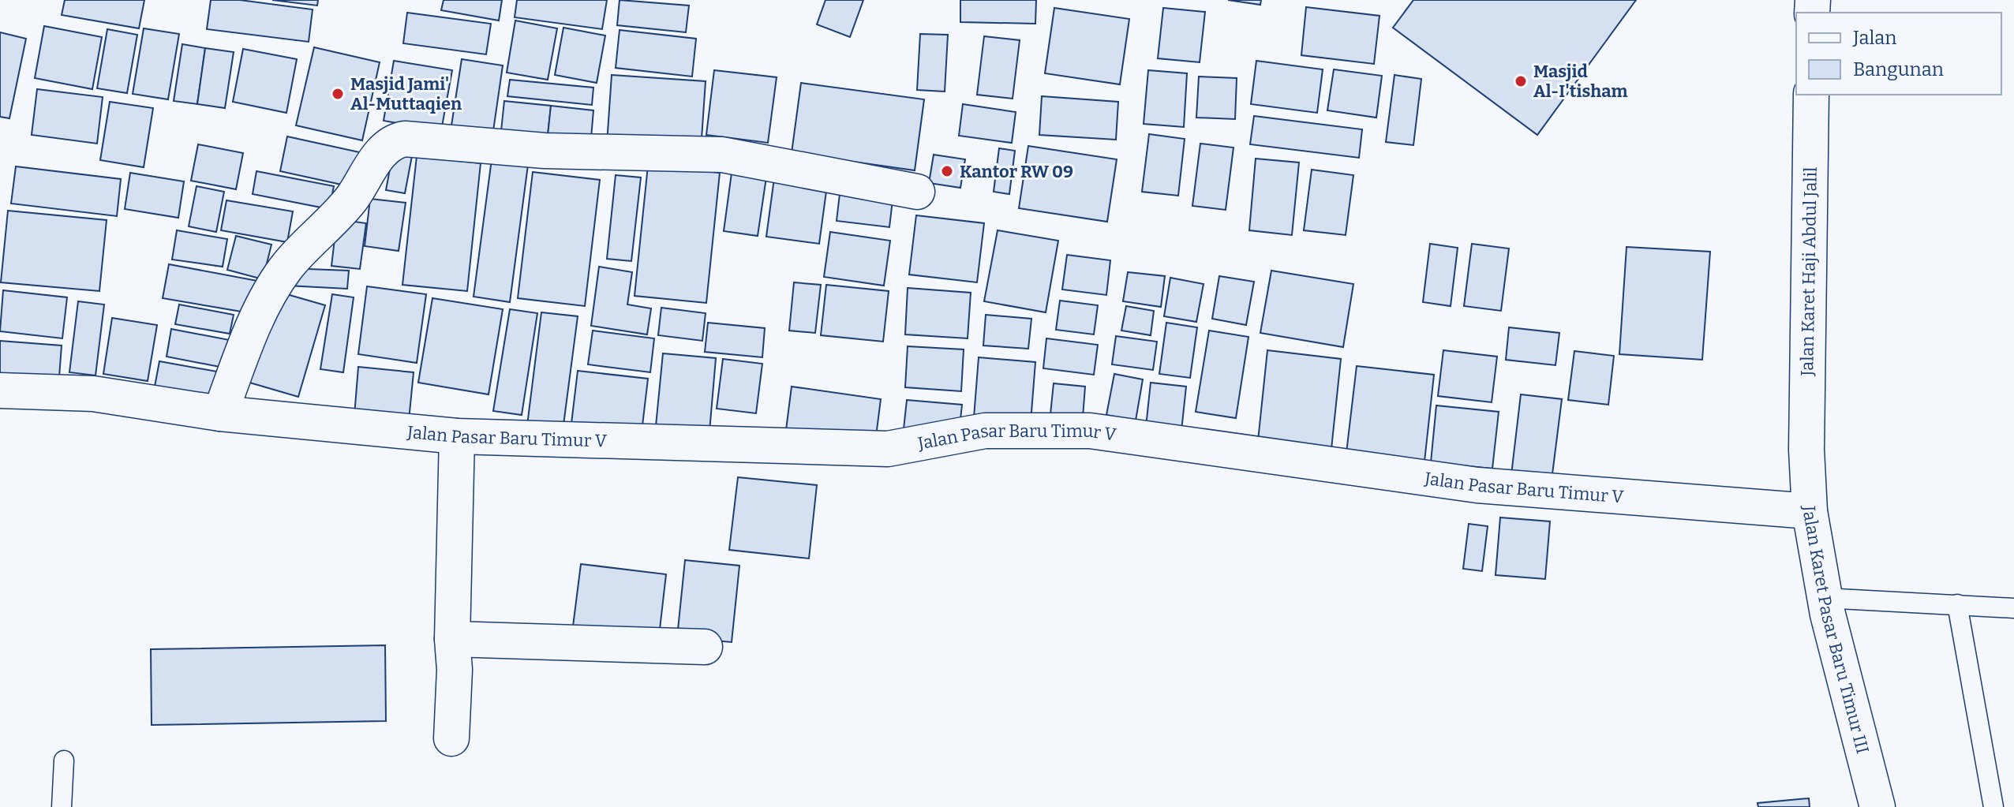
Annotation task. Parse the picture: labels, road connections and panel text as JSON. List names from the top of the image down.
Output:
{
  "streets": {
    "street": ["Jalan Karet Haji Abdul Jalil", "Jalan Pasar Baru Timur V", "Jalan Karet Pasar Baru Timur III"]
  },
  "crossings": [
    ["Jalan Karet Haji Abdul Jalil", "Jalan Karet Pasar Baru Timur III"],
    ["Jalan Pasar Baru Timur V", "Jalan Karet Pasar Baru Timur III"]
  ],
  "places": ["Masjid Al-I'tisham", "Masjid Jami' Al-Muttaqien", "Kantor RW 09"],
  "legend": ["Jalan", "Bangunan"]
}
